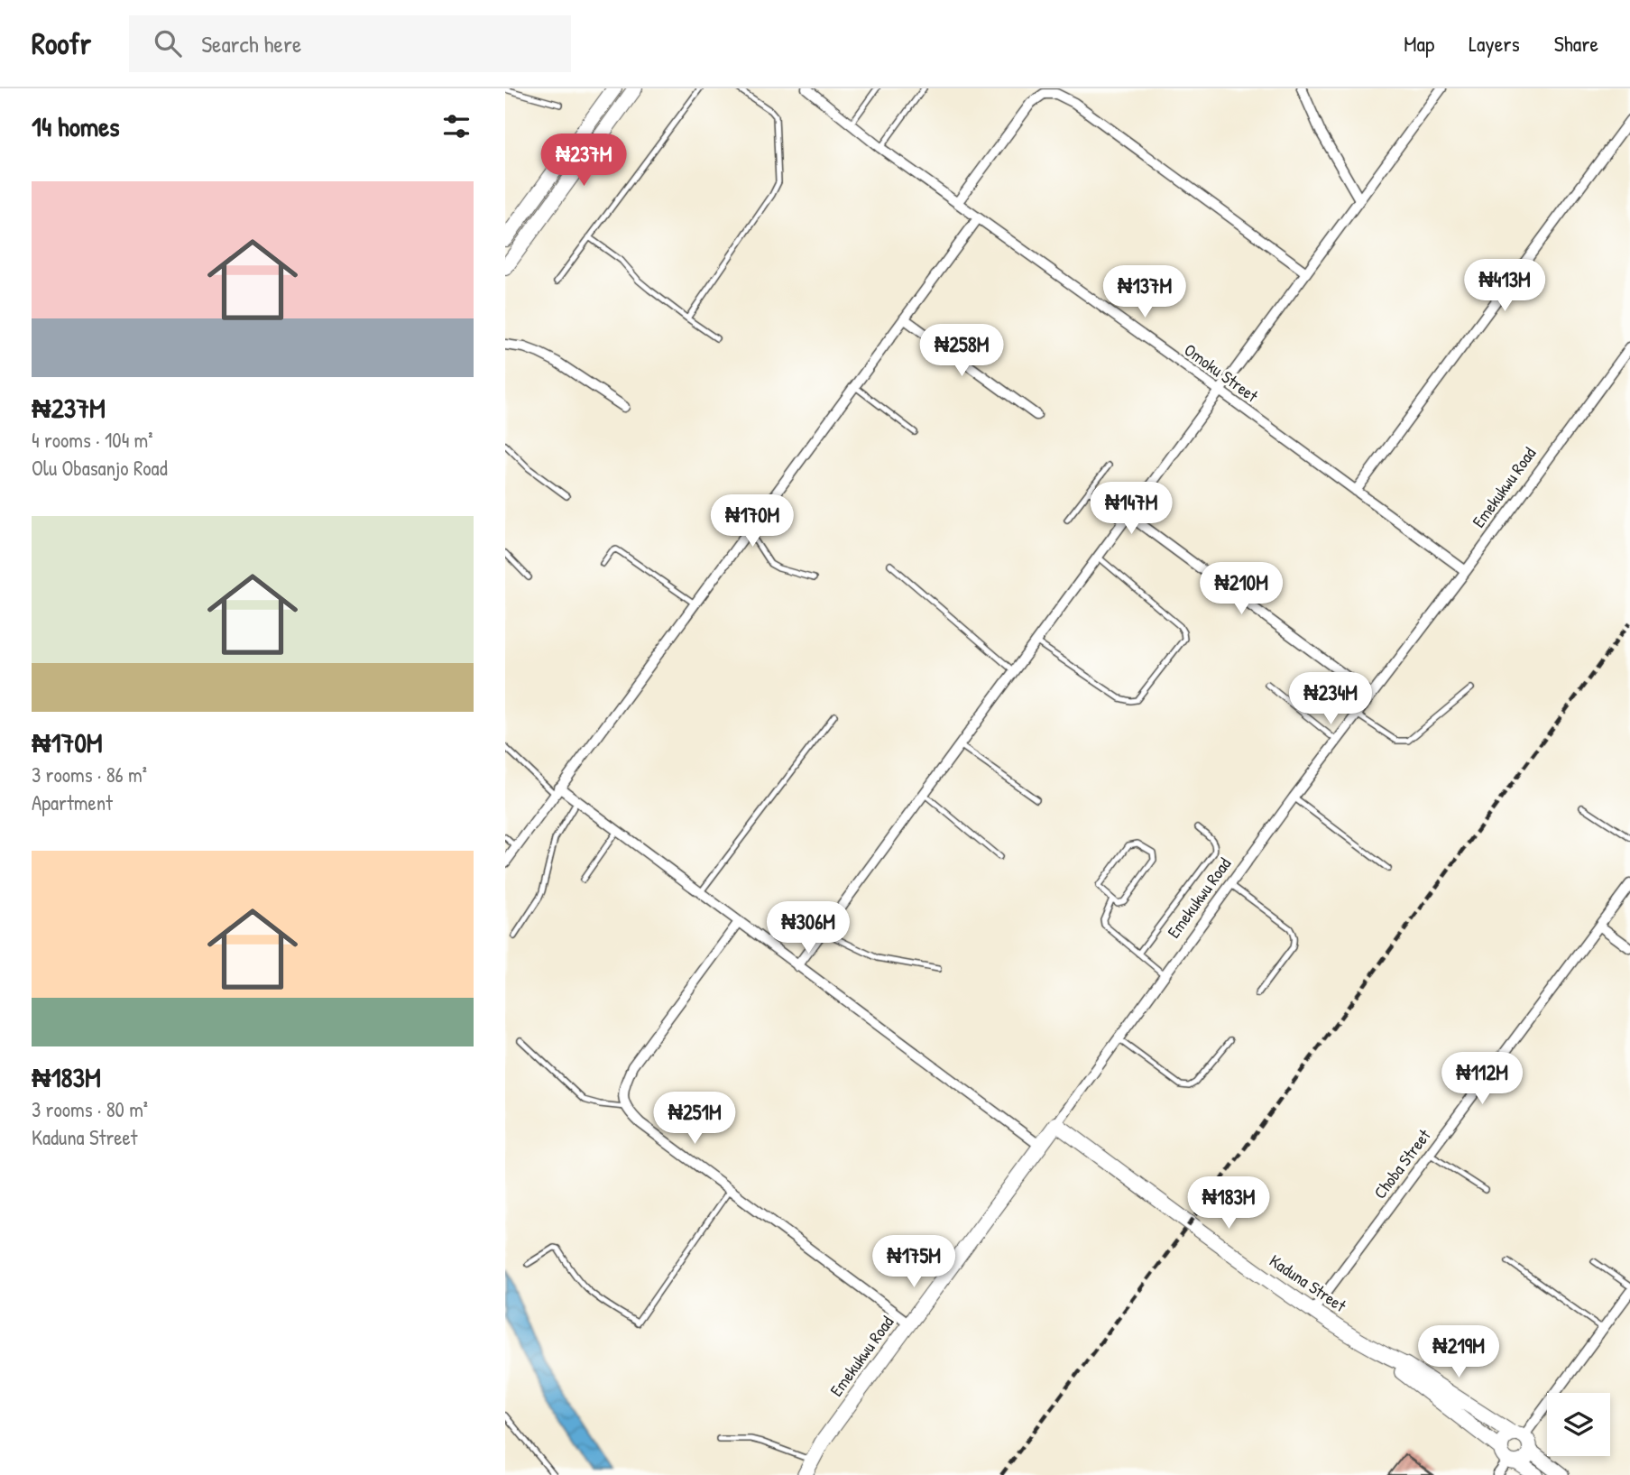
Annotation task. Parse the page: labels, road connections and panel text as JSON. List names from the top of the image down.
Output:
{
  "streets": {
    "street": [
      "Omoku Street",
      "Emekukwu Road",
      "Choba Street",
      "Kaduna Street"
    ]
  },
  "crossings": [
    ["Omoku Street", "Emekukwu Road"],
    ["Emekukwu Road", "Kaduna Street"],
    ["Choba Street", "Kaduna Street"]
  ],
  "page": {
    "header": "Roofr",
    "search": "Search here",
    "nav": ["Map", "Layers", "Share"],
    "heading": "14 homes",
    "price": [
      "₦237M",
      "₦413M",
      "₦137M",
      "₦258M",
      "₦147M",
      "₦170M",
      "₦210M",
      "₦234M",
      "₦306M",
      "₦112M",
      "₦251M",
      "₦183M",
      "₦175M",
      "₦219M"
    ],
    "list": [
      {
        "name": "₦237M",
        "note": "4 rooms · 104 m² · Olu Obasanjo Road"
      },
      {
        "name": "₦170M",
        "note": "3 rooms · 86 m² · Apartment"
      },
      {
        "name": "₦183M",
        "note": "3 rooms · 80 m² · Kaduna Street"
      }
    ]
  }
}
